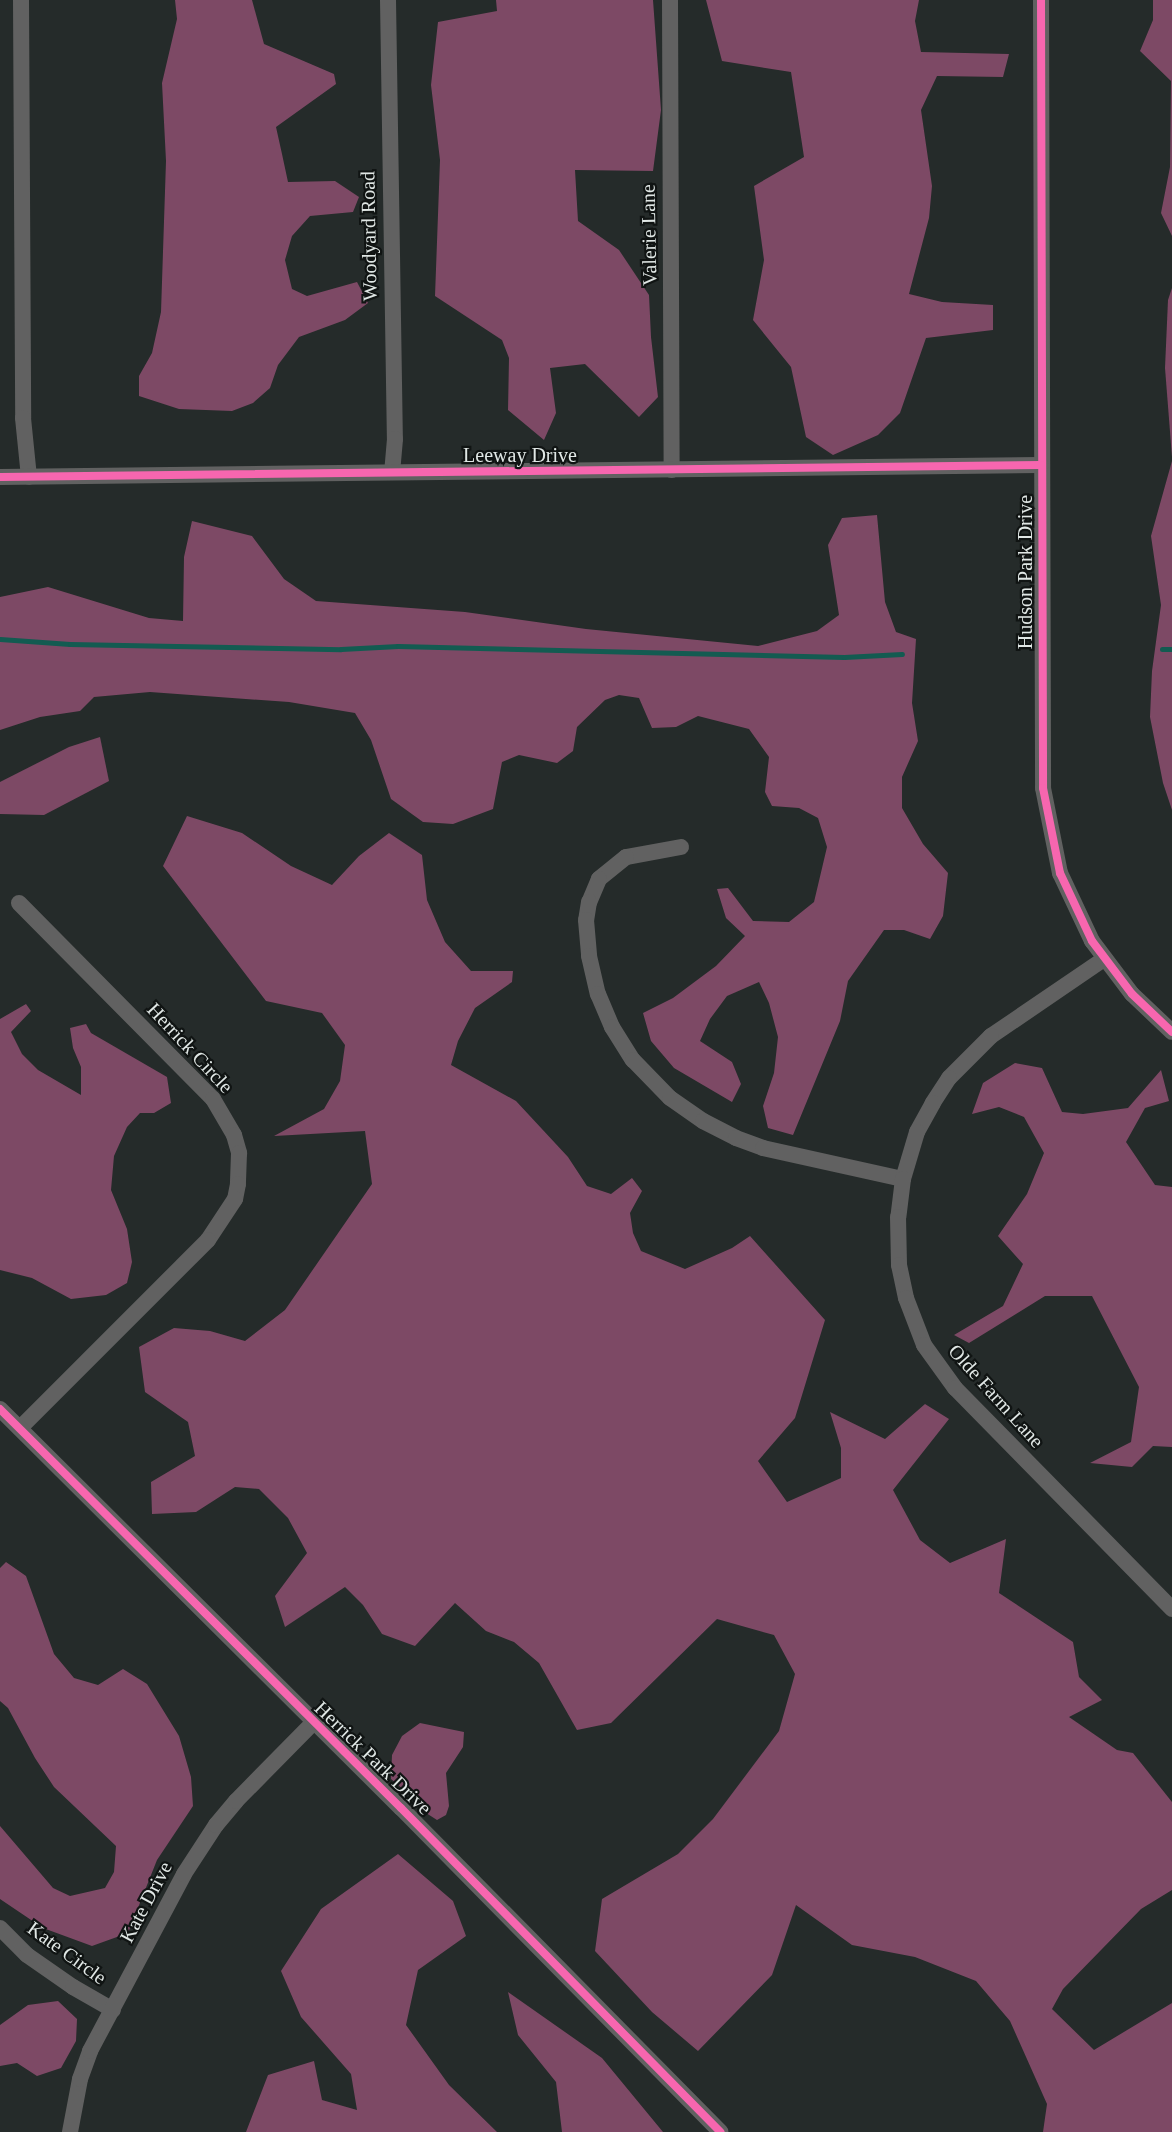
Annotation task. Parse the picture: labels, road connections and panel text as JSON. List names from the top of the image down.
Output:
{
  "streets": {
    "street": [
      "Valerie Lane",
      "Woodyard Road",
      "Leeway Drive",
      "Hudson Park Drive",
      "Herrick Circle",
      "Olde Farm Lane",
      "Herrick Park Drive",
      "Kate Drive",
      "Kate Circle"
    ]
  },
  "crossings": [
    ["Valerie Lane", "Leeway Drive"],
    ["Woodyard Road", "Leeway Drive"],
    ["Leeway Drive", "Hudson Park Drive"],
    ["Hudson Park Drive", "Olde Farm Lane"],
    ["Herrick Circle", "Herrick Park Drive"],
    ["Herrick Park Drive", "Kate Drive"],
    ["Kate Drive", "Kate Circle"]
  ]
}
